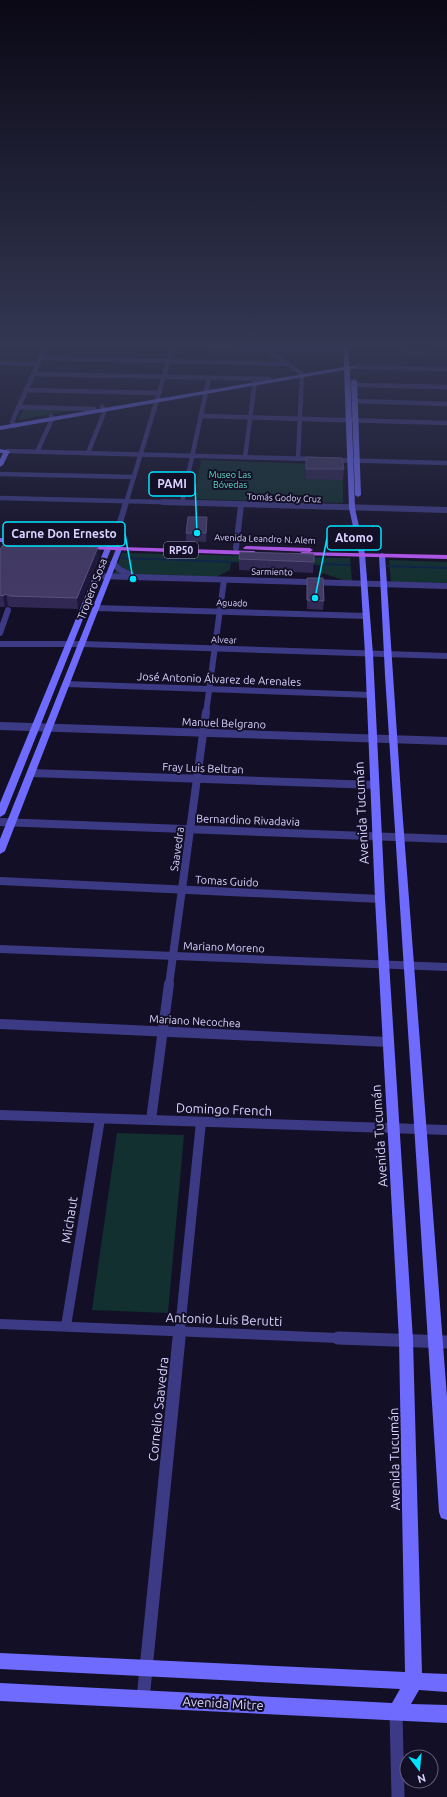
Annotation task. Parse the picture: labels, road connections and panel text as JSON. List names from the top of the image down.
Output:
{
  "streets": {
    "main road": ["Avenida Leandro N. Alem", "RP50"],
    "street": [
      "Tomás Godoy Cruz",
      "Sarmiento",
      "Tropero Sosa",
      "Aguado",
      "Alvear",
      "José Antonio Álvarez de Arenales",
      "Manuel Belgrano",
      "Fray Luis Beltran",
      "Avenida Tucumán",
      "Bernardino Rivadavia",
      "Saavedra",
      "Tomas Guido",
      "Mariano Moreno",
      "Mariano Necochea",
      "Domingo French",
      "Michaut",
      "Antonio Luis Berutti",
      "Cornelio Saavedra",
      "Avenida Mitre"
    ]
  },
  "crossings": [
    ["Tomás Godoy Cruz", "Avenida Tucumán"],
    ["Avenida Leandro N. Alem", "Tropero Sosa"],
    ["Avenida Leandro N. Alem", "Avenida Tucumán"],
    ["Sarmiento", "Tropero Sosa"],
    ["Sarmiento", "Avenida Tucumán"],
    ["Sarmiento", "Saavedra"],
    ["Tropero Sosa", "Aguado"],
    ["Tropero Sosa", "Alvear"],
    ["Tropero Sosa", "José Antonio Álvarez de Arenales"],
    ["Tropero Sosa", "Manuel Belgrano"],
    ["Tropero Sosa", "Fray Luis Beltran"],
    ["Tropero Sosa", "Bernardino Rivadavia"],
    ["Aguado", "Avenida Tucumán"],
    ["Aguado", "Saavedra"],
    ["Alvear", "Avenida Tucumán"],
    ["Alvear", "Saavedra"],
    ["José Antonio Álvarez de Arenales", "Avenida Tucumán"],
    ["José Antonio Álvarez de Arenales", "Saavedra"],
    ["Manuel Belgrano", "Avenida Tucumán"],
    ["Manuel Belgrano", "Saavedra"],
    ["Fray Luis Beltran", "Avenida Tucumán"],
    ["Fray Luis Beltran", "Saavedra"],
    ["Avenida Tucumán", "Bernardino Rivadavia"],
    ["Avenida Tucumán", "Tomas Guido"],
    ["Avenida Tucumán", "Mariano Moreno"],
    ["Avenida Tucumán", "Mariano Necochea"],
    ["Avenida Tucumán", "Domingo French"],
    ["Avenida Tucumán", "Antonio Luis Berutti"],
    ["Bernardino Rivadavia", "Saavedra"],
    ["Saavedra", "Tomas Guido"],
    ["Saavedra", "Mariano Moreno"],
    ["Saavedra", "Mariano Necochea"],
    ["Saavedra", "Domingo French"],
    ["Domingo French", "Michaut"],
    ["Domingo French", "Cornelio Saavedra"],
    ["Michaut", "Antonio Luis Berutti"],
    ["Antonio Luis Berutti", "Cornelio Saavedra"],
    ["Cornelio Saavedra", "Avenida Mitre"]
  ],
  "parks": ["Museo Las Bóvedas"],
  "places": ["PAMI", "Carne Don Ernesto", "Atomo"],
  "north": "bottom"
}
